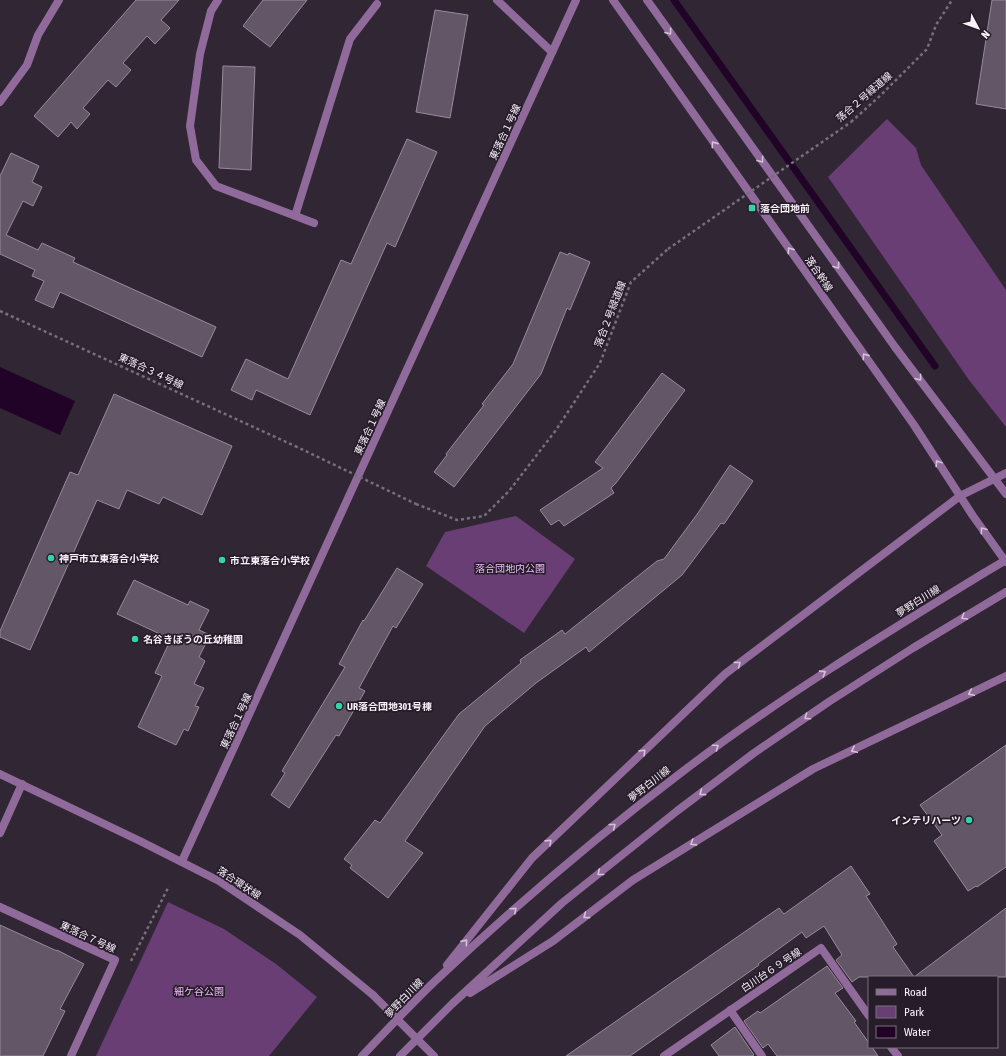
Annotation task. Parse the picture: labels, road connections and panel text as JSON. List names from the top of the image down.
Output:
{
  "streets": {
    "street": [
      "東落合１号線",
      "落合幹線",
      "夢野白川線",
      "落合環状線",
      "東落合７号線",
      "白川台６９号線"
    ],
    "path": ["落合２号緑道線", "東落合３４号線"]
  },
  "crossings": [
    ["落合２号緑道線", "東落合３４号線"],
    ["東落合１号線", "落合環状線"],
    ["落合幹線", "夢野白川線"]
  ],
  "parks": ["落合団地内公園", "細ケ谷公園"],
  "places": {
    "transit": ["落合団地前"],
    "other": [
      "神戸市立東落合小学校",
      "市立東落合小学校",
      "名谷きぼうの丘幼稚園",
      "UR落合団地301号棟",
      "インテリハーツ"
    ]
  },
  "legend": ["Road", "Park", "Water"],
  "north": "bottom right"
}
